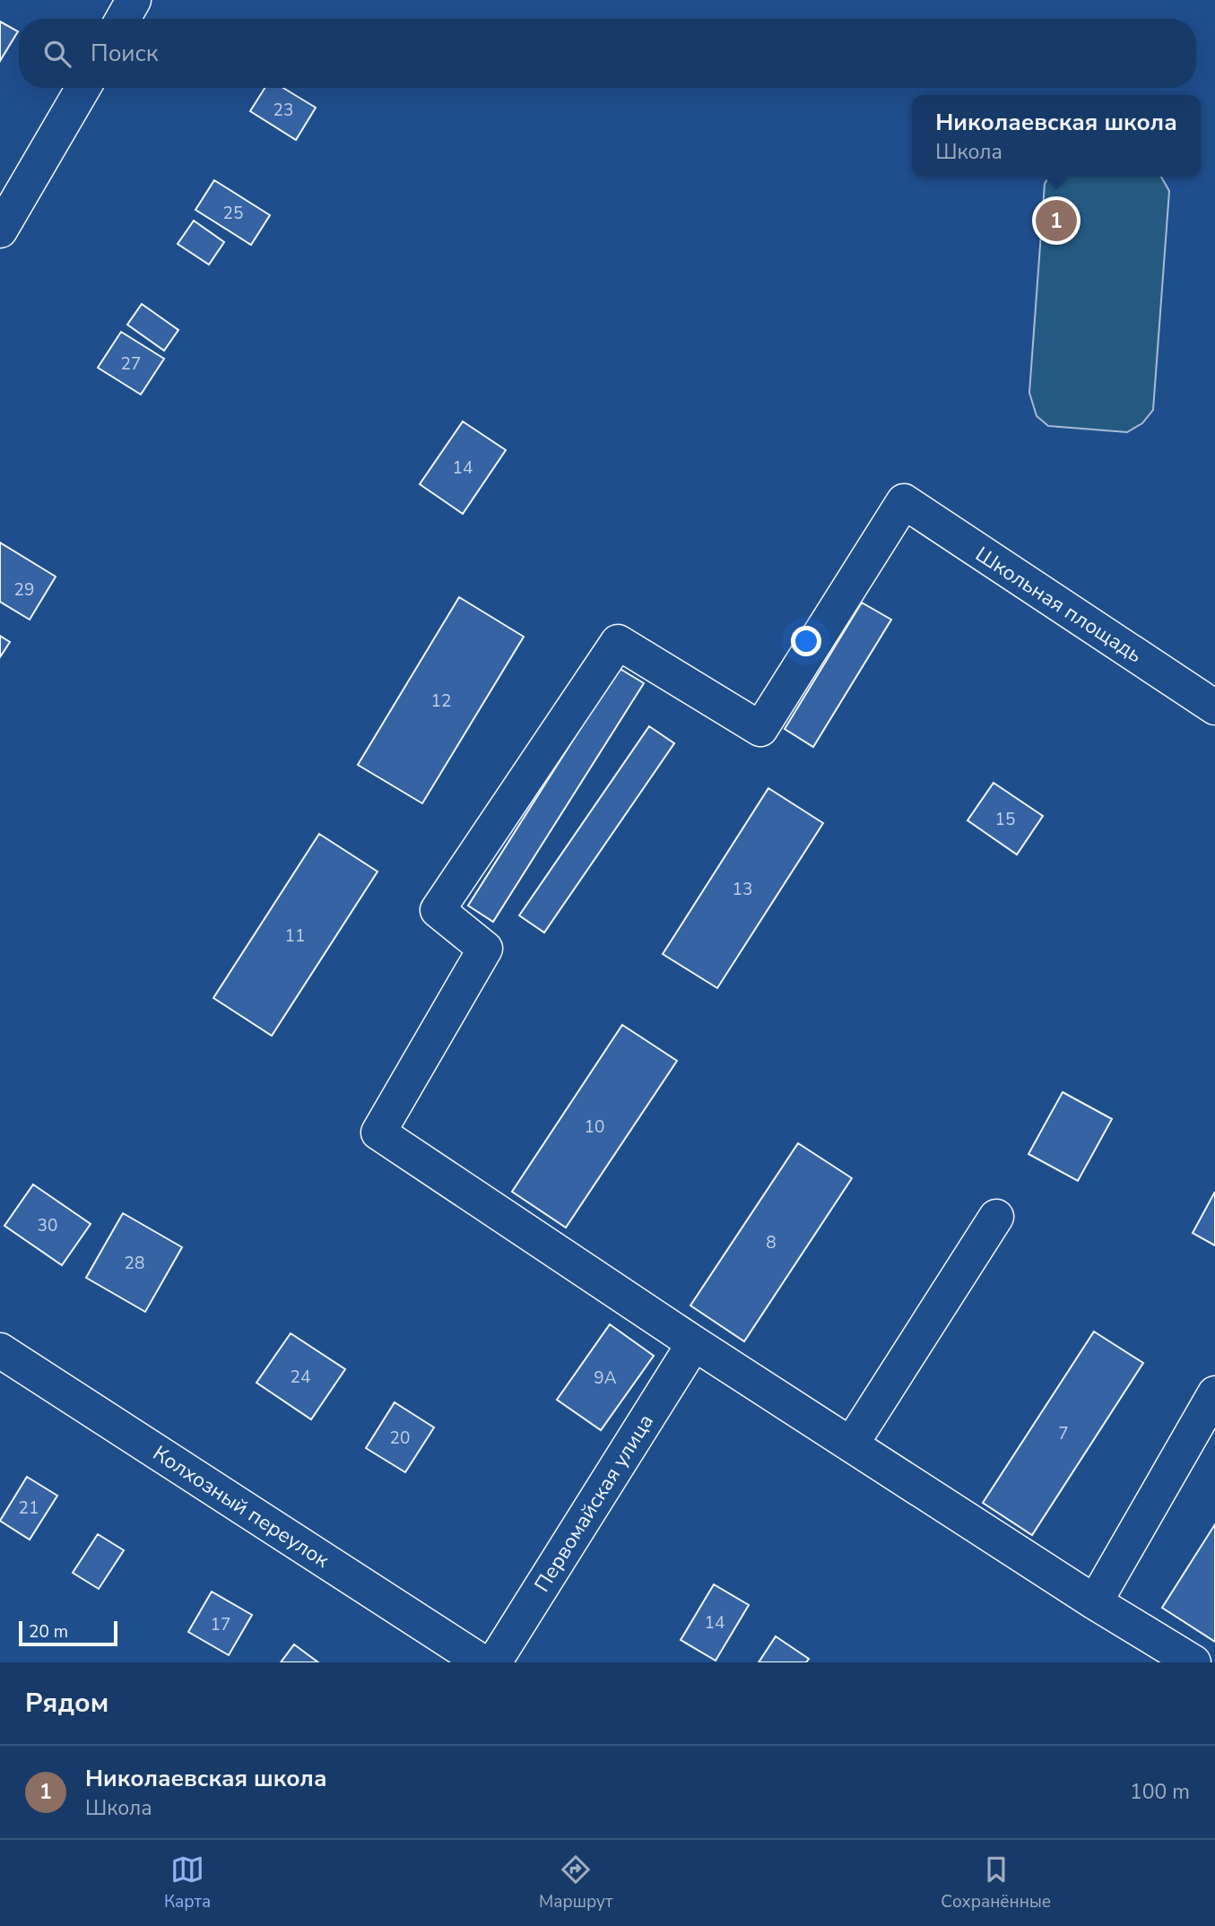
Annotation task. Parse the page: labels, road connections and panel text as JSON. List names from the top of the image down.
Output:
{
  "streets": {
    "street": ["Школьная площадь", "Первомайская улица", "Колхозный переулок"]
  },
  "crossings": [
    ["Школьная площадь", "Первомайская улица"]
  ],
  "house_numbers": [
    "23",
    "25",
    "27",
    "14",
    "29",
    "12",
    "15",
    "13",
    "11",
    "10",
    "30",
    "8",
    "28",
    "24",
    "9А",
    "7",
    "20",
    "21",
    "14",
    "17"
  ],
  "scale_bar": "20 m",
  "page": {
    "search": "Поиск",
    "popup": ["Николаевская школа", "Школа"],
    "pins": "1",
    "scale": "20 m",
    "heading": "Рядом",
    "list": [
      {
        "mark": "1",
        "name": "Николаевская школа",
        "note": "Школа",
        "value": "100 m"
      }
    ],
    "nav": ["Карта", "Маршрут", "Сохранённые"]
  }
}
